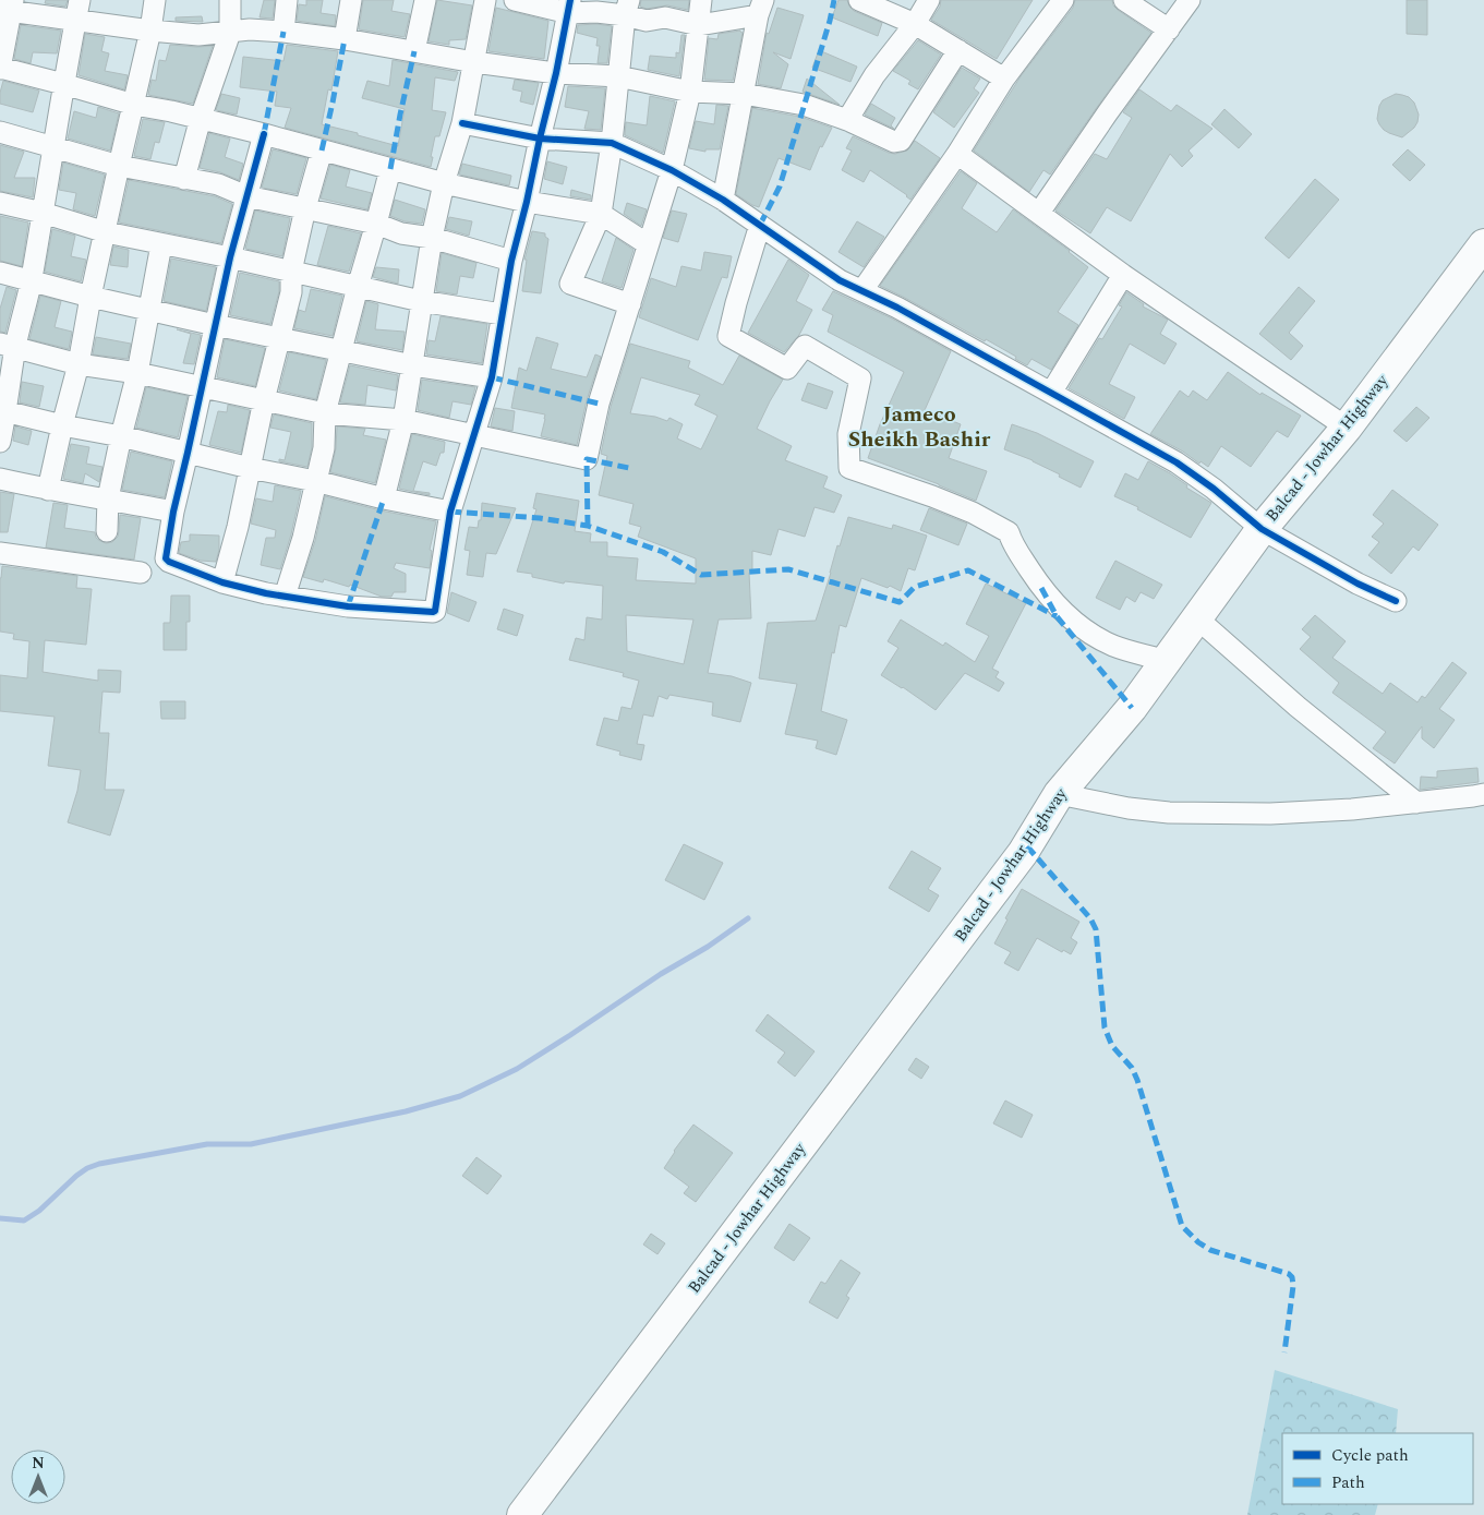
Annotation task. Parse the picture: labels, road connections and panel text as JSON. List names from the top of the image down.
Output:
{
  "streets": {
    "main road": ["Balcad - Jowhar Highway"]
  },
  "districts": ["Jameco Sheikh Bashir"],
  "legend": ["Cycle path", "Path"],
  "north": "top"
}
